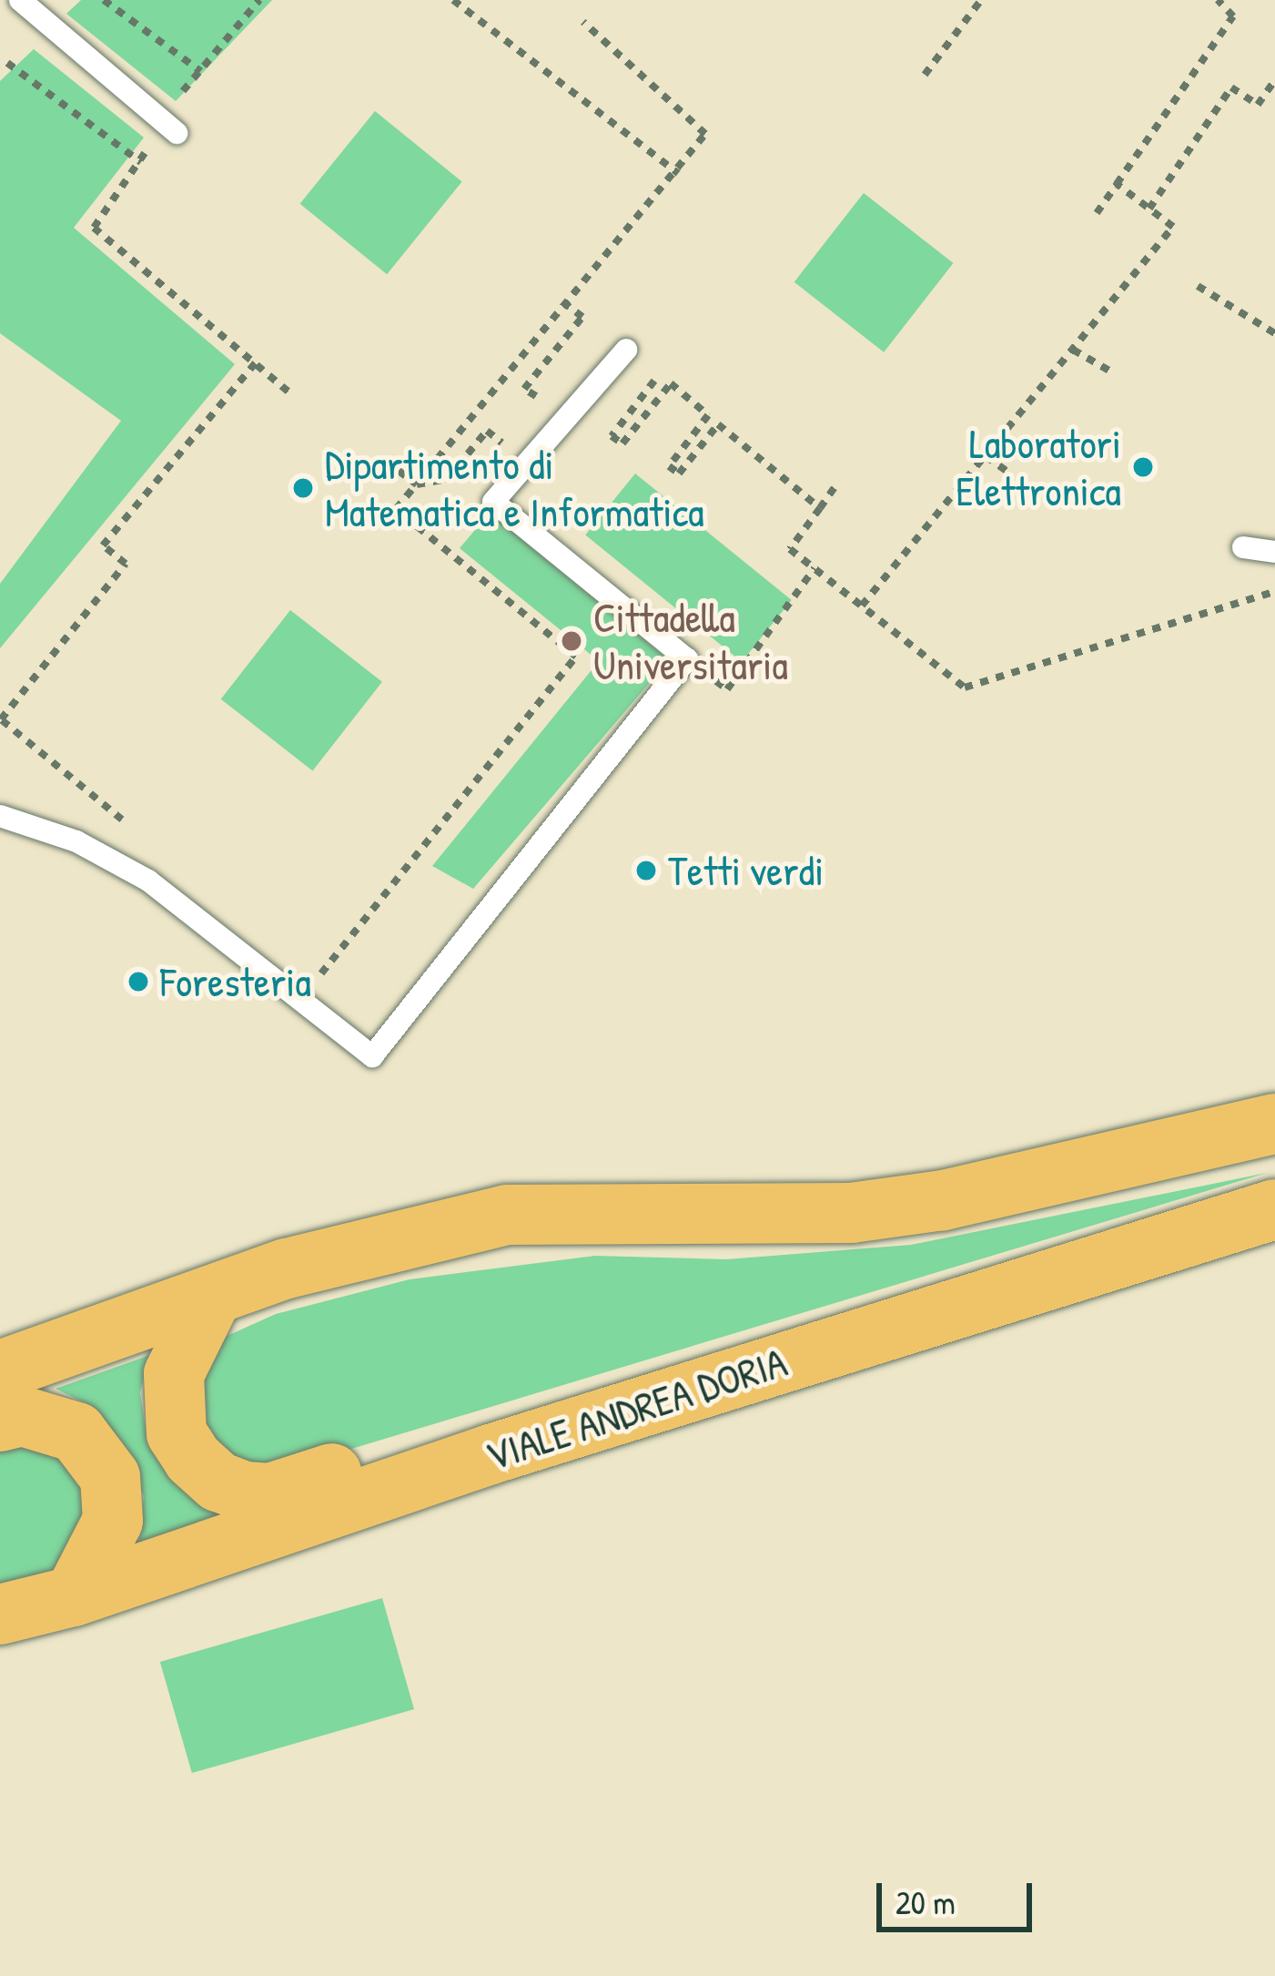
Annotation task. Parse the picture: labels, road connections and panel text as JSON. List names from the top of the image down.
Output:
{
  "streets": {
    "main road": ["VIALE ANDREA DORIA"]
  },
  "places": [
    "Laboratori Elettronica",
    "Dipartimento di Matematica e Informatica",
    "Cittadella Universitaria",
    "Tetti verdi",
    "Foresteria"
  ],
  "scale_bar": "20 m"
}
